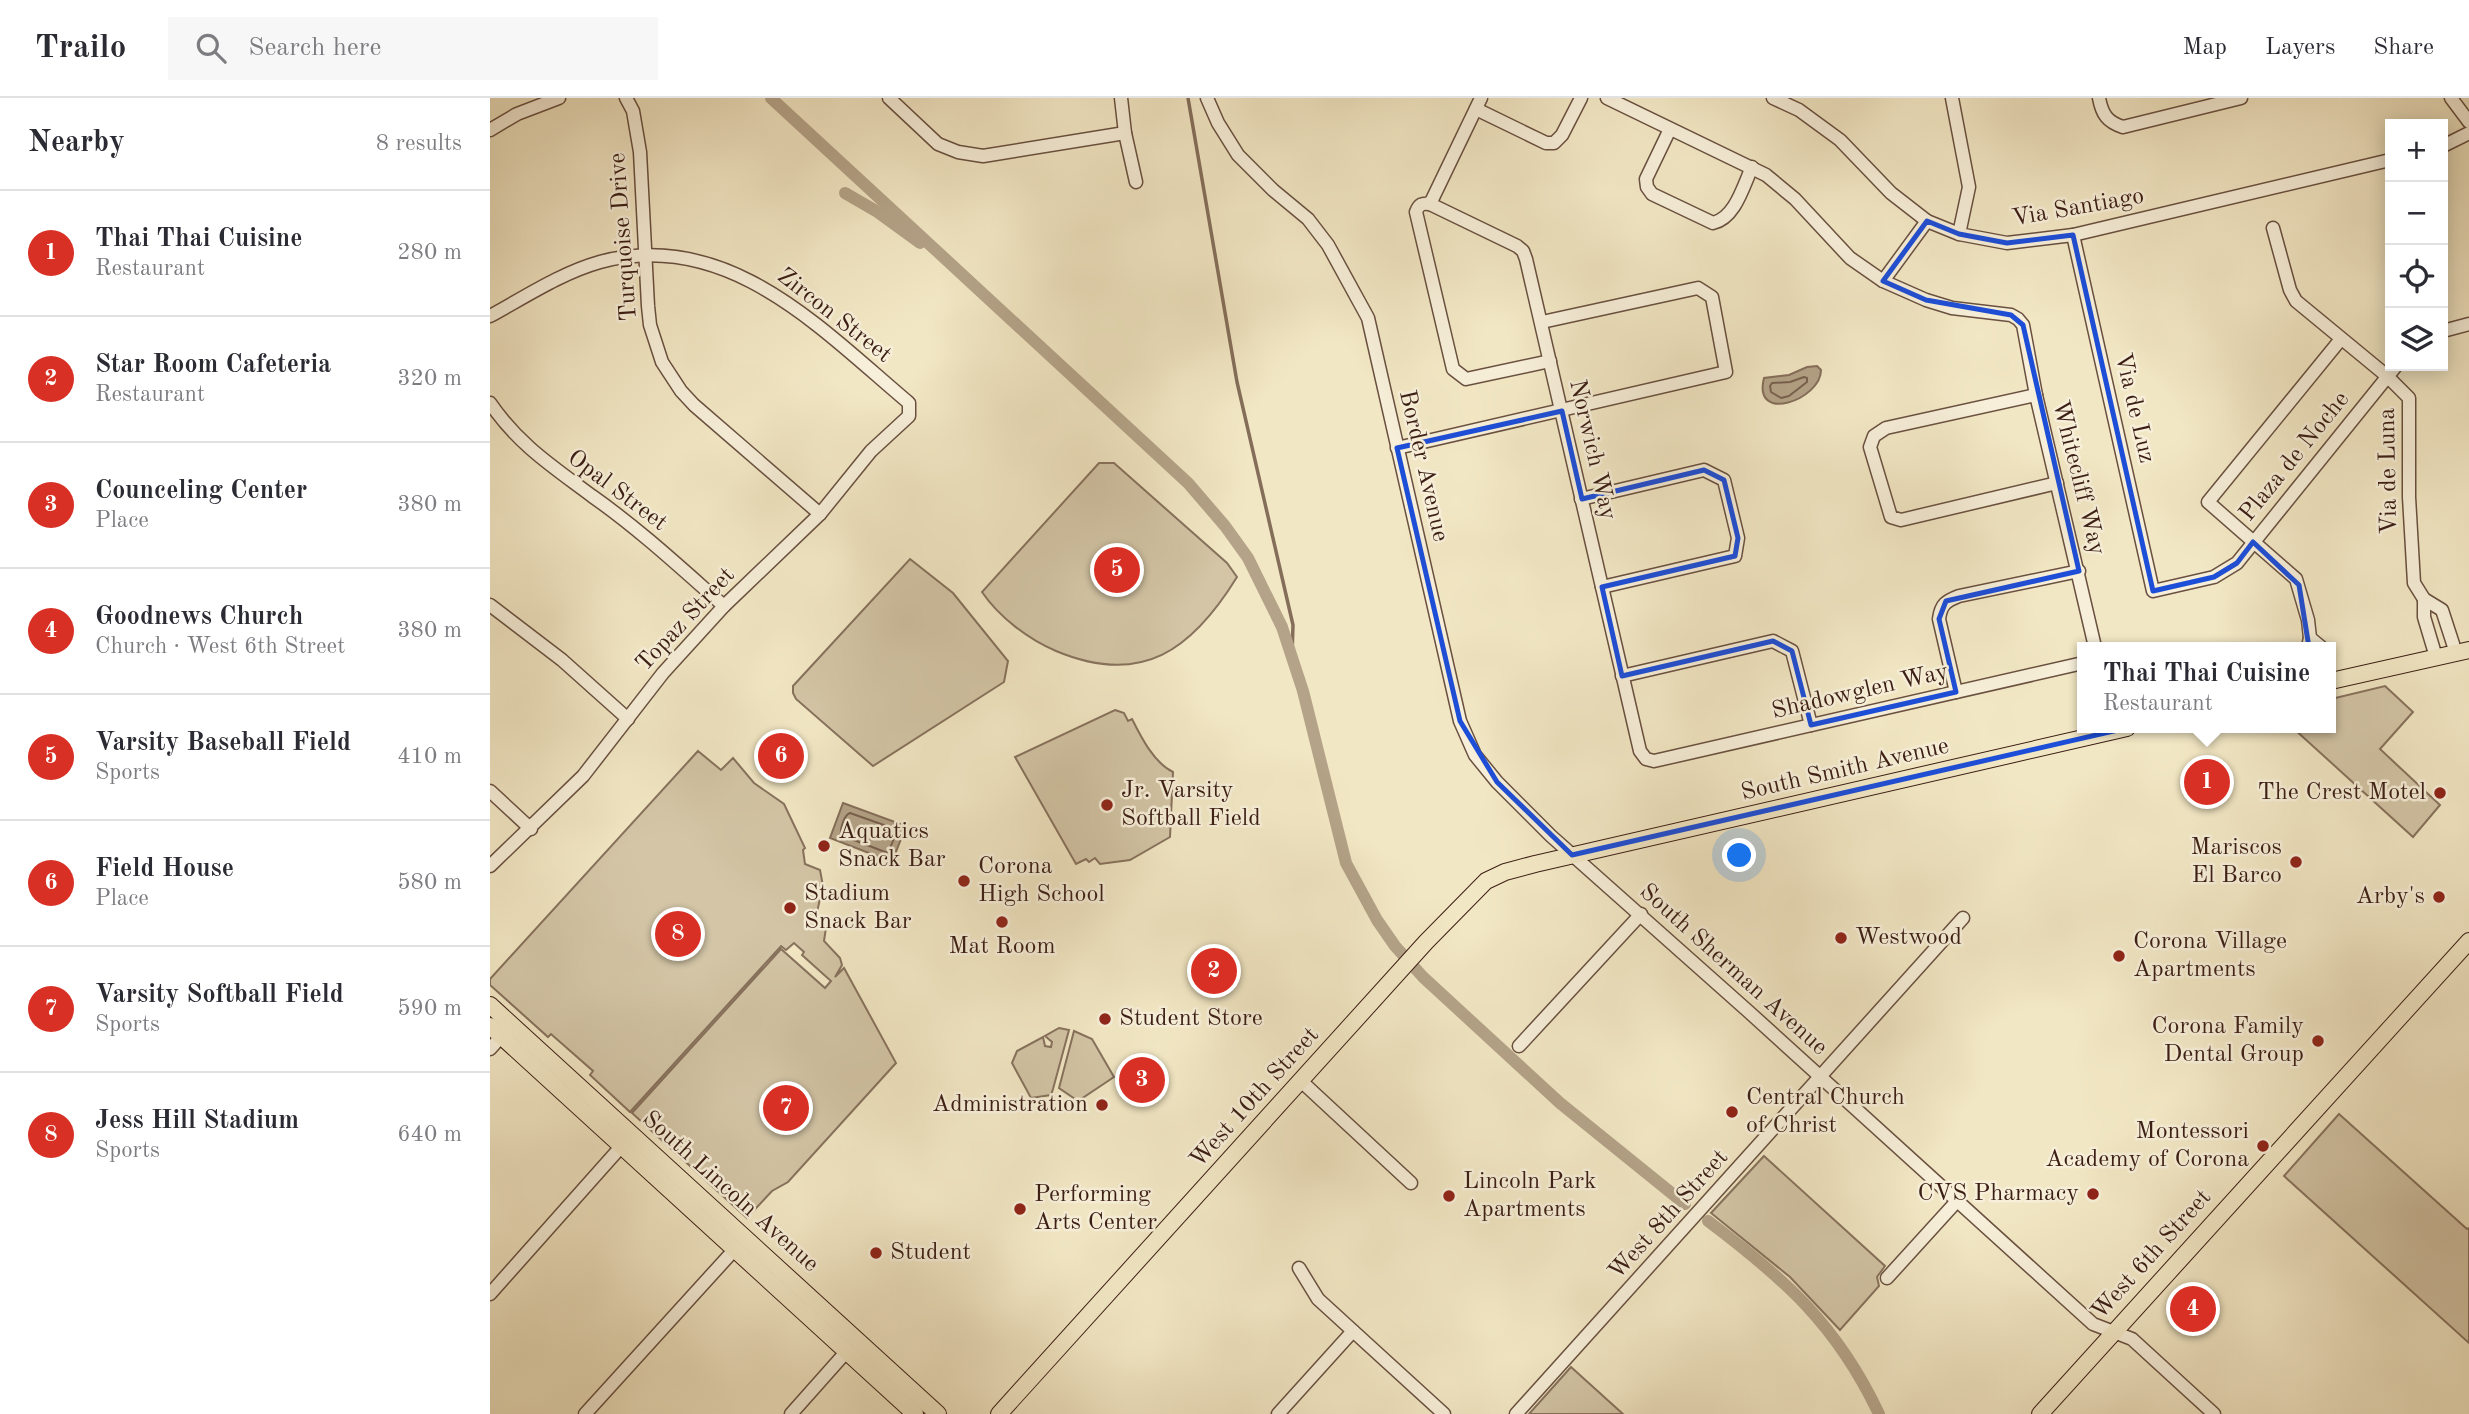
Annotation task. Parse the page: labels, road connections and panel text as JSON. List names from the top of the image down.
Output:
{
  "streets": {
    "main road": [
      "South Smith Avenue",
      "West 10th Street",
      "South Lincoln Avenue",
      "West 6th Street"
    ],
    "street": [
      "Via Santiago",
      "Turquoise Drive",
      "Zircon Street",
      "Via de Luz",
      "Norwich Way",
      "Plaza de Noche",
      "Border Avenue",
      "Via de Luna",
      "Whitecliff Way",
      "Opal Street",
      "Topaz Street",
      "Shadowglen Way",
      "South Sherman Avenue",
      "West 8th Street"
    ]
  },
  "crossings": [
    ["Via Santiago", "Via de Luz"],
    ["Turquoise Drive", "Zircon Street"],
    ["Turquoise Drive", "Topaz Street"],
    ["Zircon Street", "Topaz Street"],
    ["Via de Luz", "Plaza de Noche"],
    ["Norwich Way", "Shadowglen Way"],
    ["Plaza de Noche", "Via de Luna"],
    ["Border Avenue", "South Smith Avenue"],
    ["Border Avenue", "South Sherman Avenue"],
    ["Border Avenue", "West 10th Street"],
    ["Opal Street", "Topaz Street"],
    ["South Smith Avenue", "South Sherman Avenue"],
    ["South Smith Avenue", "West 10th Street"],
    ["South Sherman Avenue", "West 10th Street"],
    ["South Sherman Avenue", "West 8th Street"],
    ["South Sherman Avenue", "West 6th Street"]
  ],
  "places": [
    "The Crest Motel",
    "Jr. Varsity Softball Field",
    "Aquatics Snack Bar",
    "Mariscos El Barco",
    "Corona High School",
    "Arby's",
    "Stadium Snack Bar",
    "Mat Room",
    "Westwood",
    "Corona Village Apartments",
    "Student Store",
    "Corona Family Dental Group",
    "Administration",
    "Central Church of Christ",
    "Montessori Academy of Corona",
    "CVS Pharmacy",
    "Lincoln Park Apartments",
    "Performing Arts Center",
    "Student"
  ],
  "page": {
    "header": "Trailo",
    "search": "Search here",
    "nav": ["Map", "Layers", "Share"],
    "heading": ["Nearby", "8 results"],
    "map_buttons": ["+", "−"],
    "list": [
      {
        "mark": "1",
        "name": "Thai Thai Cuisine",
        "note": "Restaurant",
        "value": "280 m"
      },
      {
        "mark": "2",
        "name": "Star Room Cafeteria",
        "note": "Restaurant",
        "value": "320 m"
      },
      {
        "mark": "3",
        "name": "Counceling Center",
        "note": "Place",
        "value": "380 m"
      },
      {
        "mark": "4",
        "name": "Goodnews Church",
        "note": "Church · West 6th Street",
        "value": "380 m"
      },
      {
        "mark": "5",
        "name": "Varsity Baseball Field",
        "note": "Sports",
        "value": "410 m"
      },
      {
        "mark": "6",
        "name": "Field House",
        "note": "Place",
        "value": "580 m"
      },
      {
        "mark": "7",
        "name": "Varsity Softball Field",
        "note": "Sports",
        "value": "590 m"
      },
      {
        "mark": "8",
        "name": "Jess Hill Stadium",
        "note": "Sports",
        "value": "640 m"
      }
    ],
    "pins": [
      "5",
      "6",
      "1",
      "8",
      "2",
      "3",
      "7",
      "4"
    ],
    "popup": ["Thai Thai Cuisine", "Restaurant"]
  }
}
